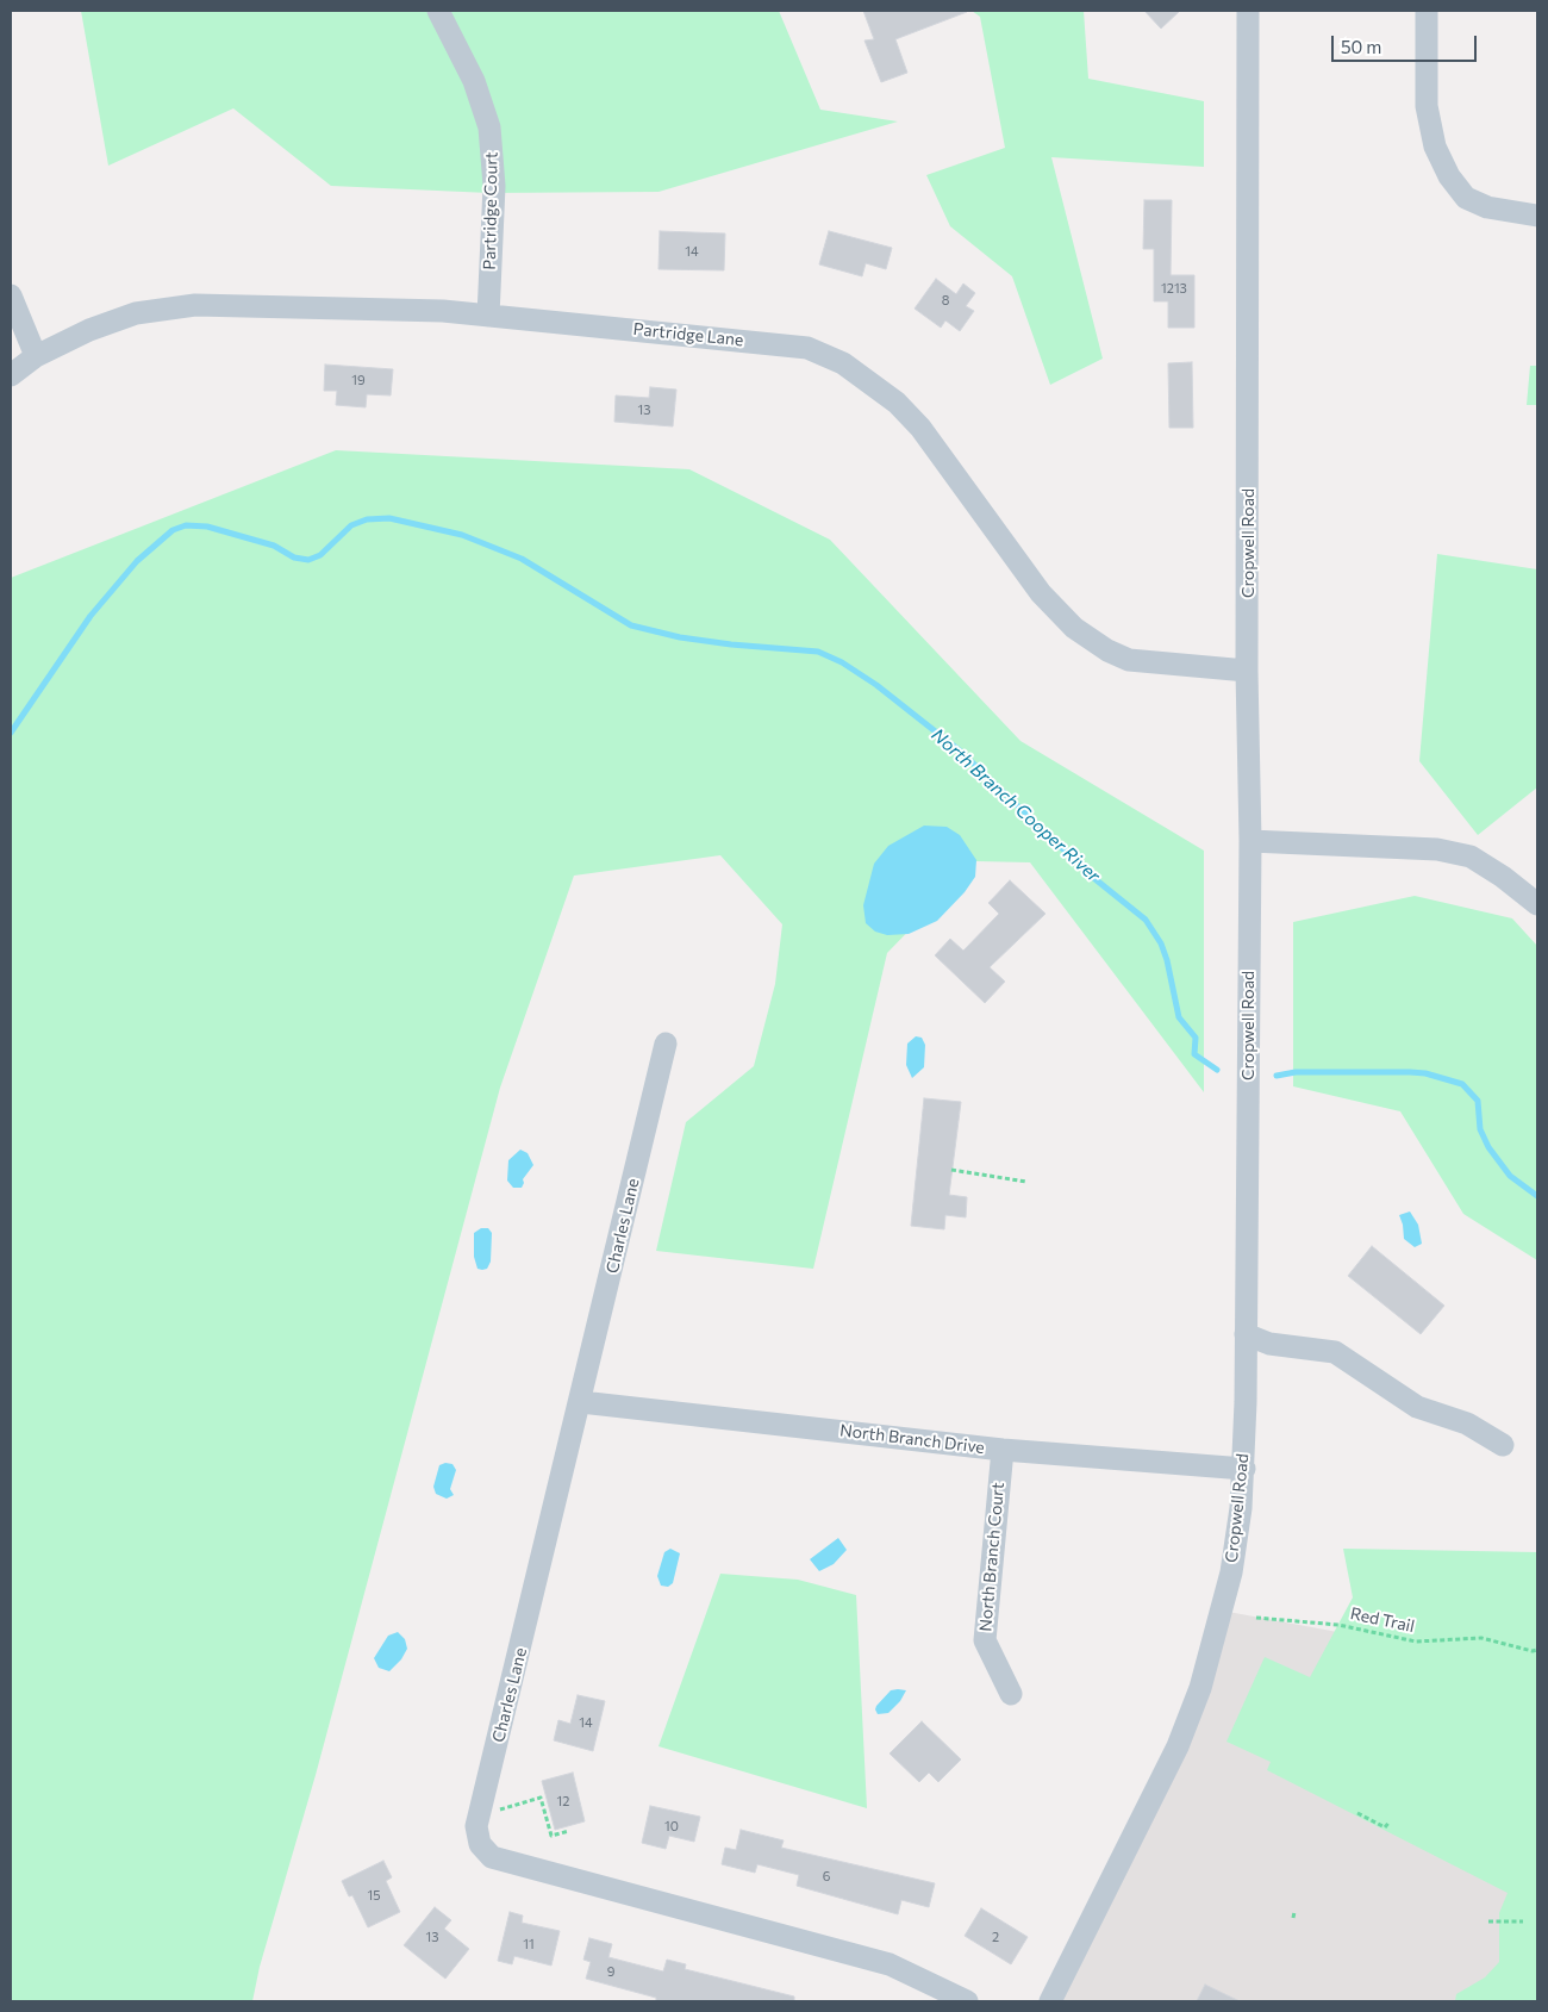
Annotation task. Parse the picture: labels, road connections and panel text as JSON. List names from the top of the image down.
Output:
{
  "streets": {
    "street": [
      "Partridge Court",
      "Partridge Lane",
      "Cropwell Road",
      "Charles Lane",
      "North Branch Drive",
      "North Branch Court"
    ],
    "path": ["Red Trail"]
  },
  "crossings": [
    ["Partridge Court", "Partridge Lane"],
    ["Partridge Lane", "Cropwell Road"],
    ["Cropwell Road", "North Branch Drive"],
    ["Charles Lane", "North Branch Drive"],
    ["North Branch Drive", "North Branch Court"]
  ],
  "water": ["North Branch Cooper River"],
  "house_numbers": [
    "14",
    "1213",
    "8",
    "19",
    "13",
    "14",
    "12",
    "10",
    "6",
    "15",
    "13",
    "2",
    "11",
    "9"
  ],
  "scale_bar": "50 m"
}
